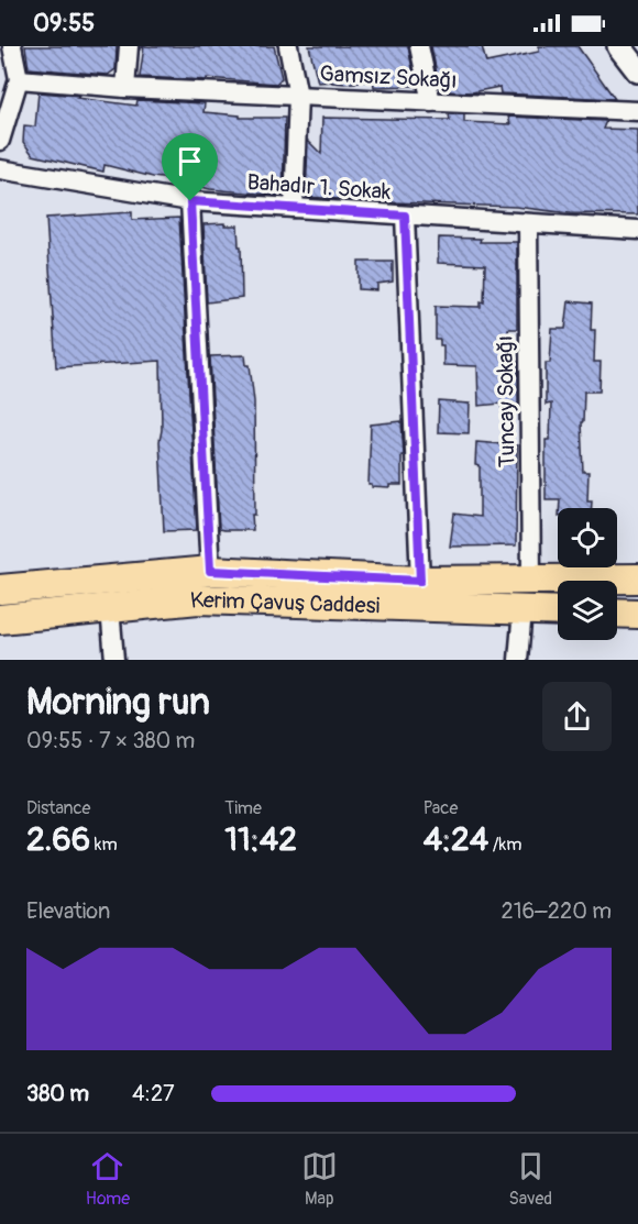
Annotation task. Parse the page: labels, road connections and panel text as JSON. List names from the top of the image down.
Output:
{
  "streets": {
    "main road": ["Kerim Çavuş Caddesi"],
    "street": ["Gamsız Sokağı", "Bahadır 1. Sokak", "Tuncay Sokağı"]
  },
  "crossings": [
    ["Bahadır 1. Sokak", "Tuncay Sokağı"],
    ["Tuncay Sokağı", "Kerim Çavuş Caddesi"]
  ],
  "page": {
    "status": "09:55",
    "heading": ["Morning run", "09:55 · 7 × 380 m"],
    "stats": [
      ["Distance", "2.66 km"],
      ["Time", "11:42"],
      ["Pace", "4:24 /km"]
    ],
    "chart": ["Elevation", "216–220 m"],
    "list": [
      {
        "name": "380 m",
        "note": "4:27"
      }
    ],
    "tabs": ["Home", "Map", "Saved"]
  }
}
